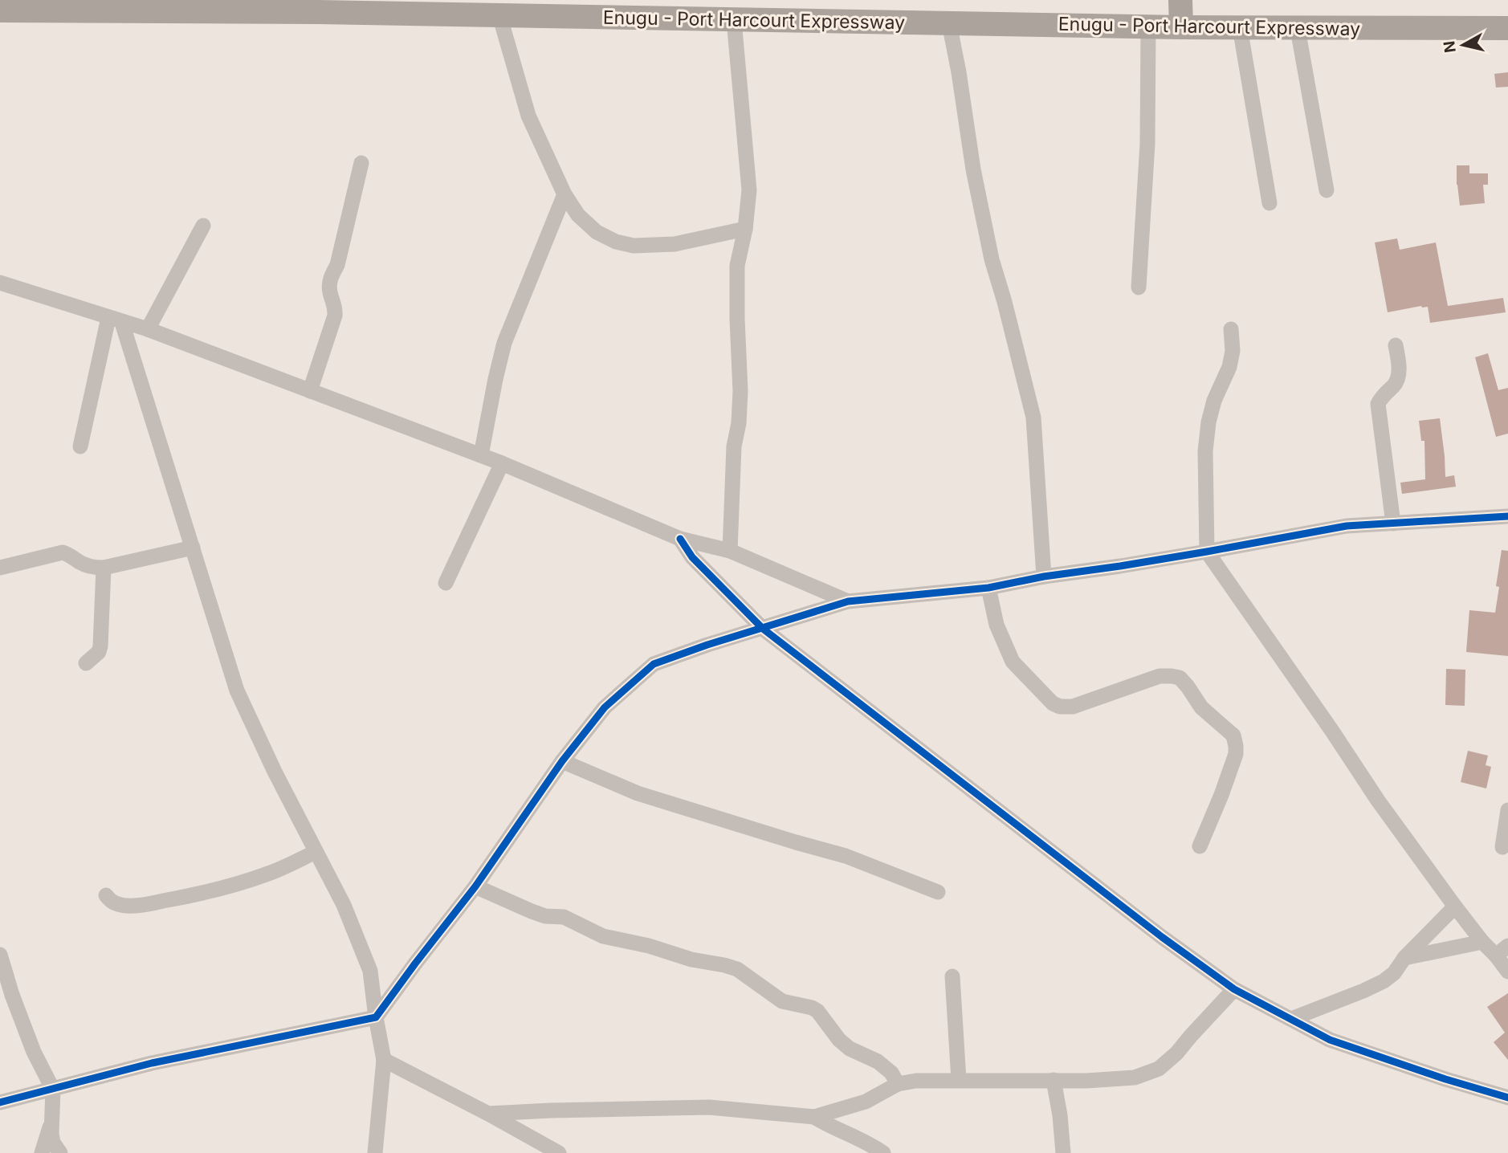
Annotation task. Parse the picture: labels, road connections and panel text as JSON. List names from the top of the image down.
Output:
{
  "streets": {
    "highway": ["Enugu - Port Harcourt Expressway"]
  },
  "north": "left"
}
